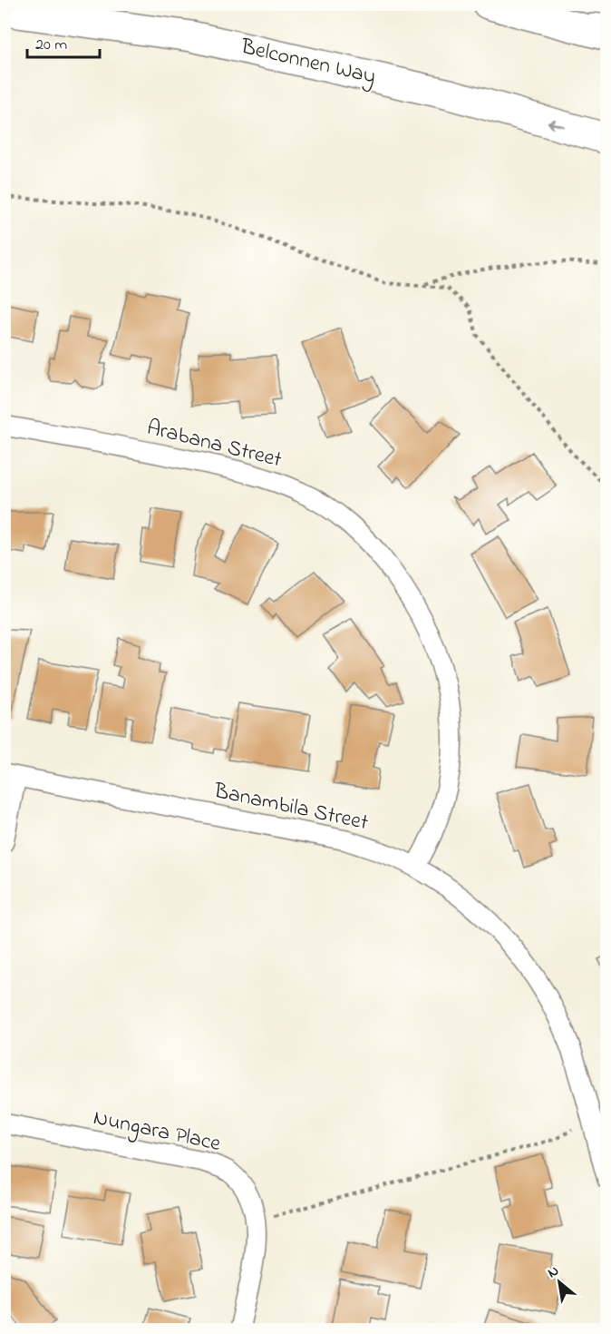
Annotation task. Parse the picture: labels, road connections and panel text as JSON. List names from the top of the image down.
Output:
{
  "streets": {
    "main road": ["Belconnen Way"],
    "street": ["Arabana Street", "Banambila Street", "Nungara Place"]
  },
  "crossings": [
    ["Arabana Street", "Banambila Street"]
  ],
  "one_way": ["Belconnen Way"],
  "scale_bar": "20 m",
  "north": "top left"
}
